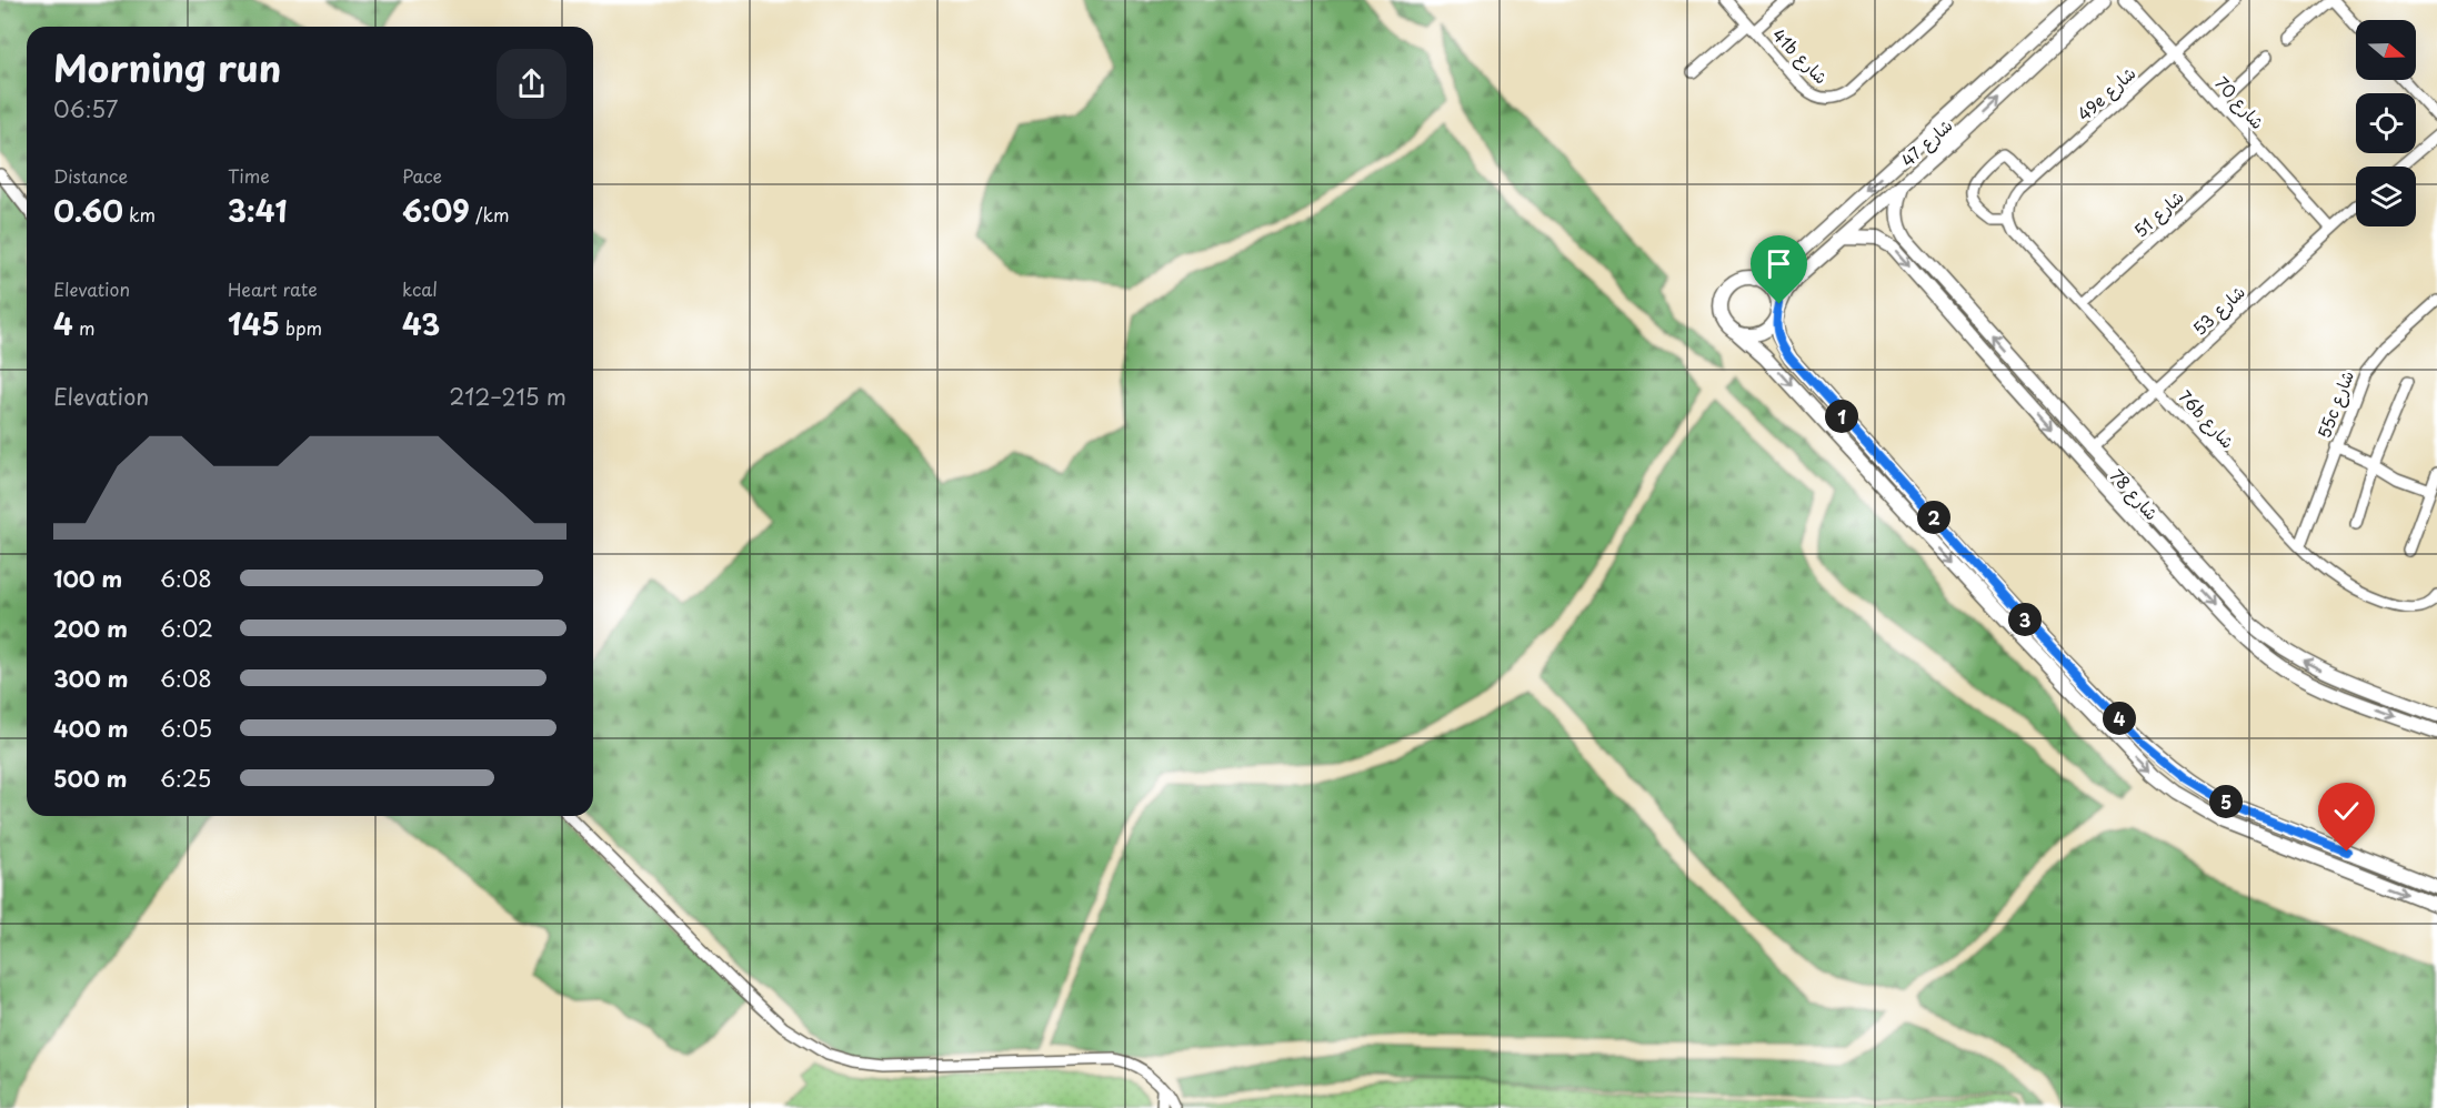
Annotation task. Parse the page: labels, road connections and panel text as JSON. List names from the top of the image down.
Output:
{
  "streets": {
    "street": [
      "41b شارع",
      "49e شارع",
      "شارع 70",
      "شارع 47",
      "شارع 51",
      "شارع 53",
      "55c شارع",
      "76b شارع",
      "شارع 78"
    ]
  },
  "crossings": [
    ["49e شارع", "شارع 70"],
    ["49e شارع", "76b شارع"],
    ["شارع 70", "شارع 51"],
    ["شارع 70", "شارع 53"],
    ["شارع 47", "شارع 78"],
    ["شارع 51", "76b شارع"],
    ["شارع 53", "76b شارع"],
    ["شارع 53", "شارع 78"],
    ["55c شارع", "76b شارع"]
  ],
  "north": "right",
  "page": {
    "heading": ["Morning run", "06:57"],
    "stats": [
      ["Distance", "0.60 km"],
      ["Time", "3:41"],
      ["Pace", "6:09 /km"],
      ["Elevation", "4 m"],
      ["Heart rate", "145 bpm"],
      ["kcal", "43"]
    ],
    "chart": ["Elevation", "212–215 m"],
    "pins": [
      "1",
      "2",
      "3",
      "4",
      "5"
    ],
    "list": [
      {
        "name": "100 m",
        "note": "6:08"
      },
      {
        "name": "200 m",
        "note": "6:02"
      },
      {
        "name": "300 m",
        "note": "6:08"
      },
      {
        "name": "400 m",
        "note": "6:05"
      },
      {
        "name": "500 m",
        "note": "6:25"
      }
    ]
  }
}
